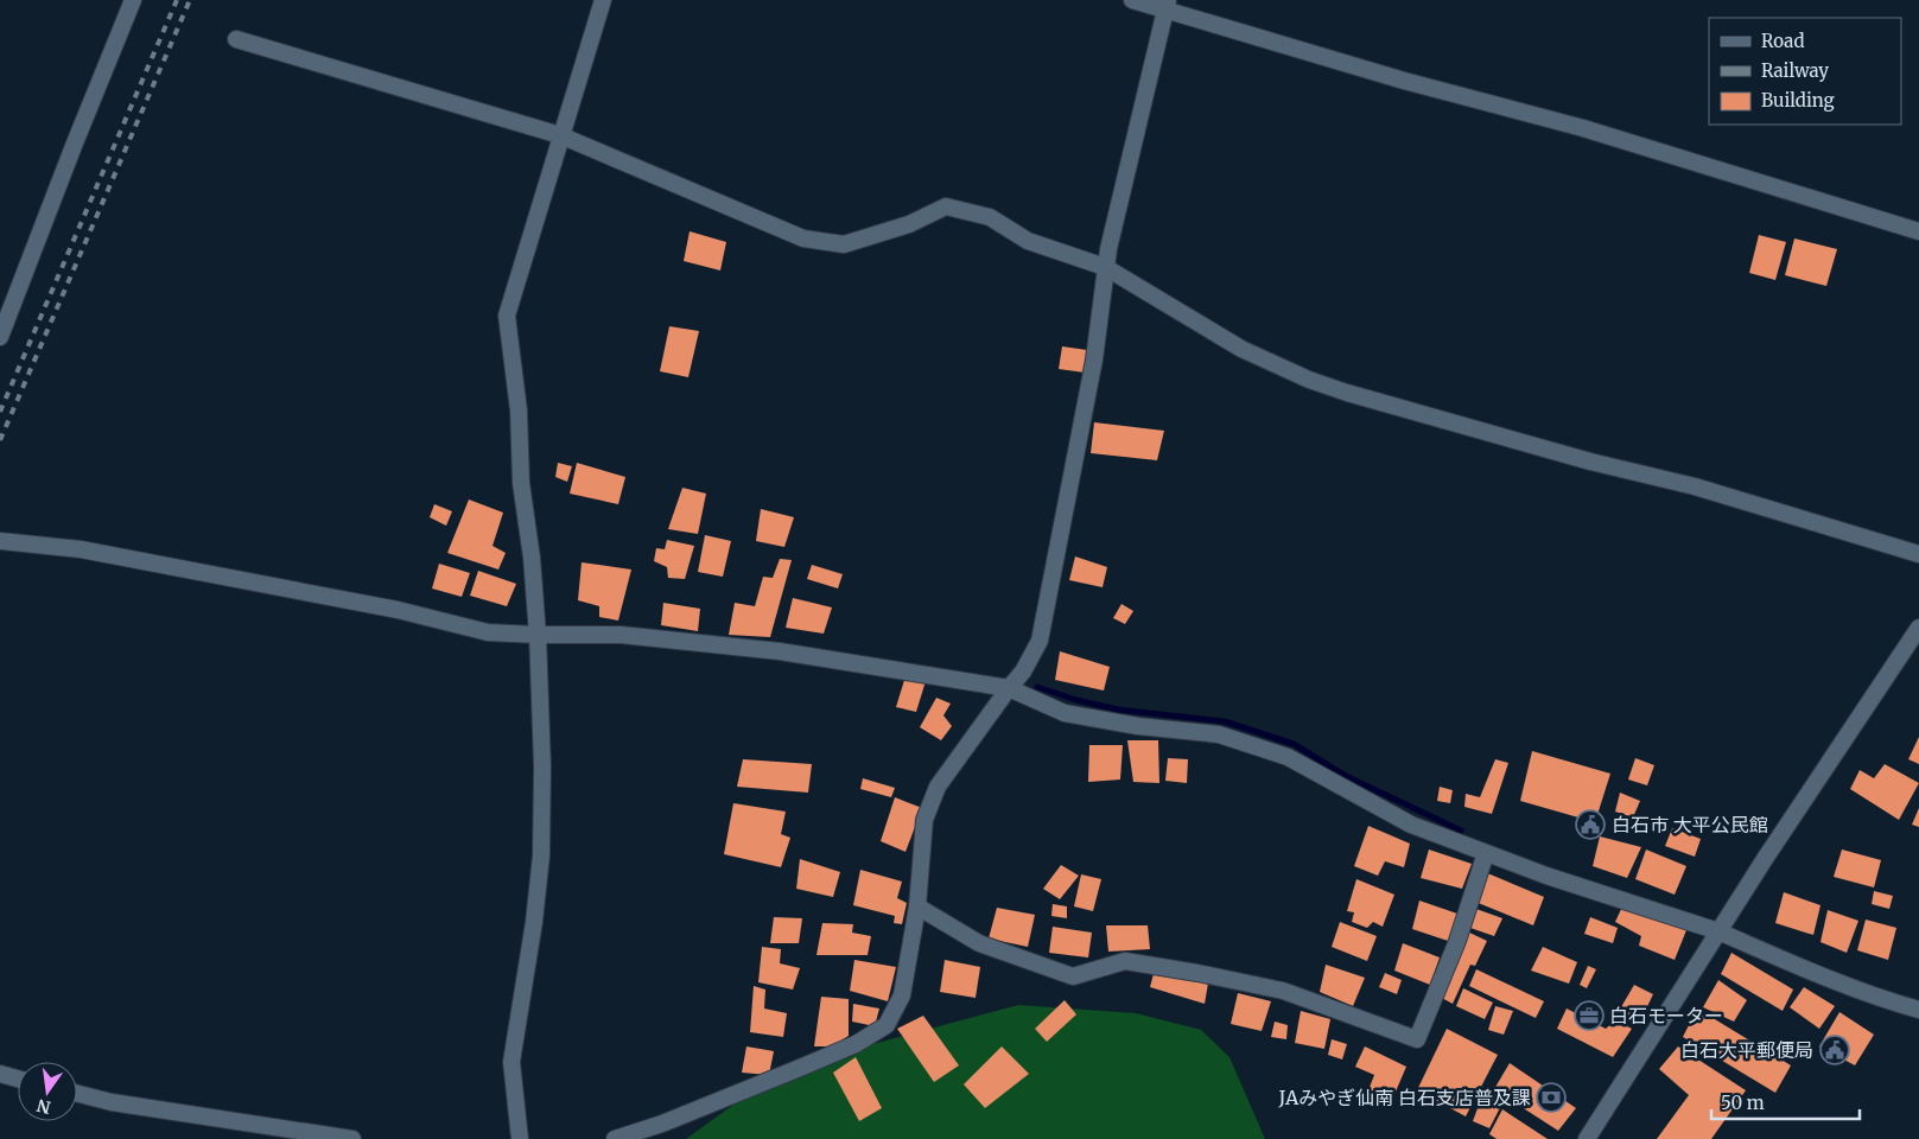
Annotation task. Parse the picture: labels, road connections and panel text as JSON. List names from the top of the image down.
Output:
{
  "places": {
    "public building": ["白石市 大平公民館", "白石大平郵便局"],
    "office": ["白石モーター"],
    "bank": ["JAみやぎ仙南 白石支店普及課"]
  },
  "legend": ["Road", "Railway", "Building"],
  "scale_bar": "50 m",
  "north": "bottom"
}
